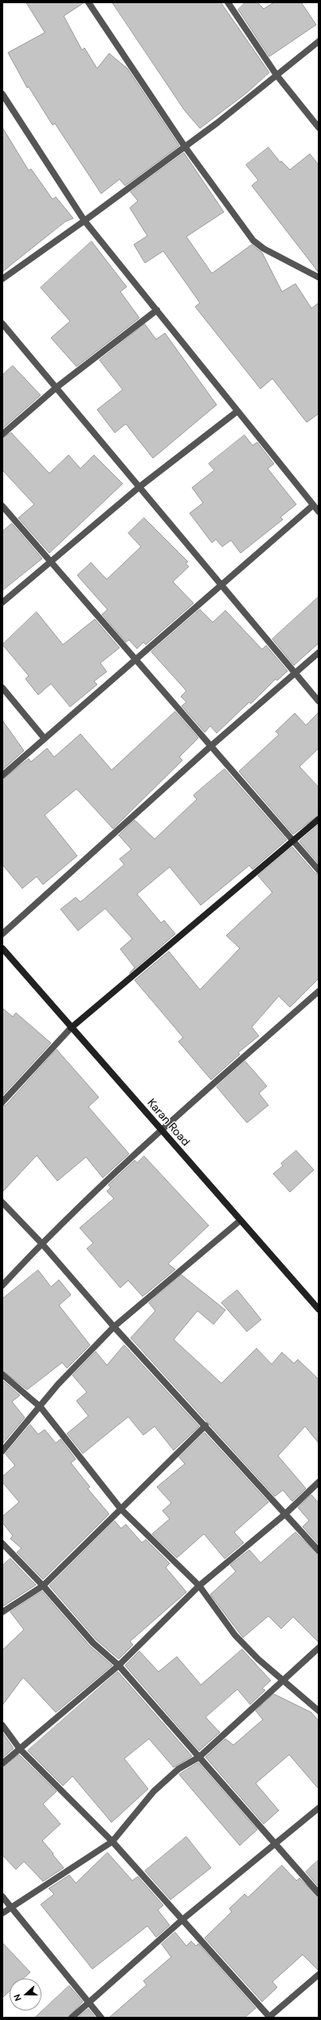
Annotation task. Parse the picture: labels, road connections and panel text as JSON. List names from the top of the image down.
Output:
{
  "streets": {
    "street": ["Karan Road"]
  },
  "north": "left"
}
